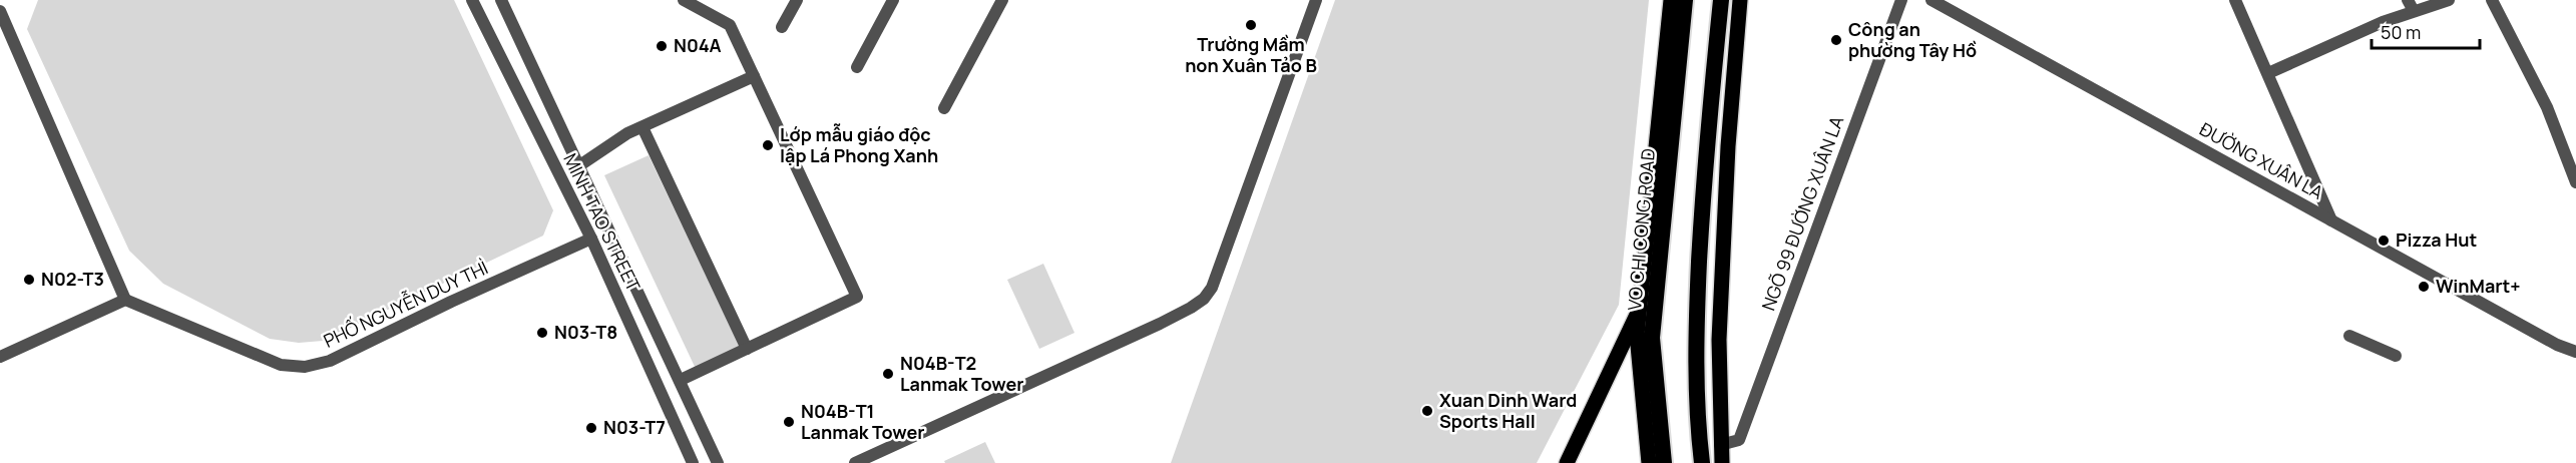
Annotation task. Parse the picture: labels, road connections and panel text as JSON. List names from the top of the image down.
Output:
{
  "streets": {
    "highway": ["VO CHI CONG ROAD"],
    "street": [
      "ĐƯỜNG XUÂN LA",
      "NGÕ 99 ĐƯỜNG XUÂN LA",
      "MINH TAO STREET",
      "PHỐ NGUYỄN DUY THÌ"
    ]
  },
  "crossings": [
    ["MINH TAO STREET", "PHỐ NGUYỄN DUY THÌ"]
  ],
  "places": [
    "Trường Mầm non Xuân Tảo B",
    "Công an phường Tây Hồ",
    "N04A",
    "Lớp mẫu giáo độc lập Lá Phong Xanh",
    "Pizza Hut",
    "N02-T3",
    "WinMart+",
    "N03-T8",
    "N04B-T2 Lanmak Tower",
    "Xuan Dinh Ward Sports Hall",
    "N04B-T1 Lanmak Tower",
    "N03-T7"
  ],
  "scale_bar": "50 m"
}
